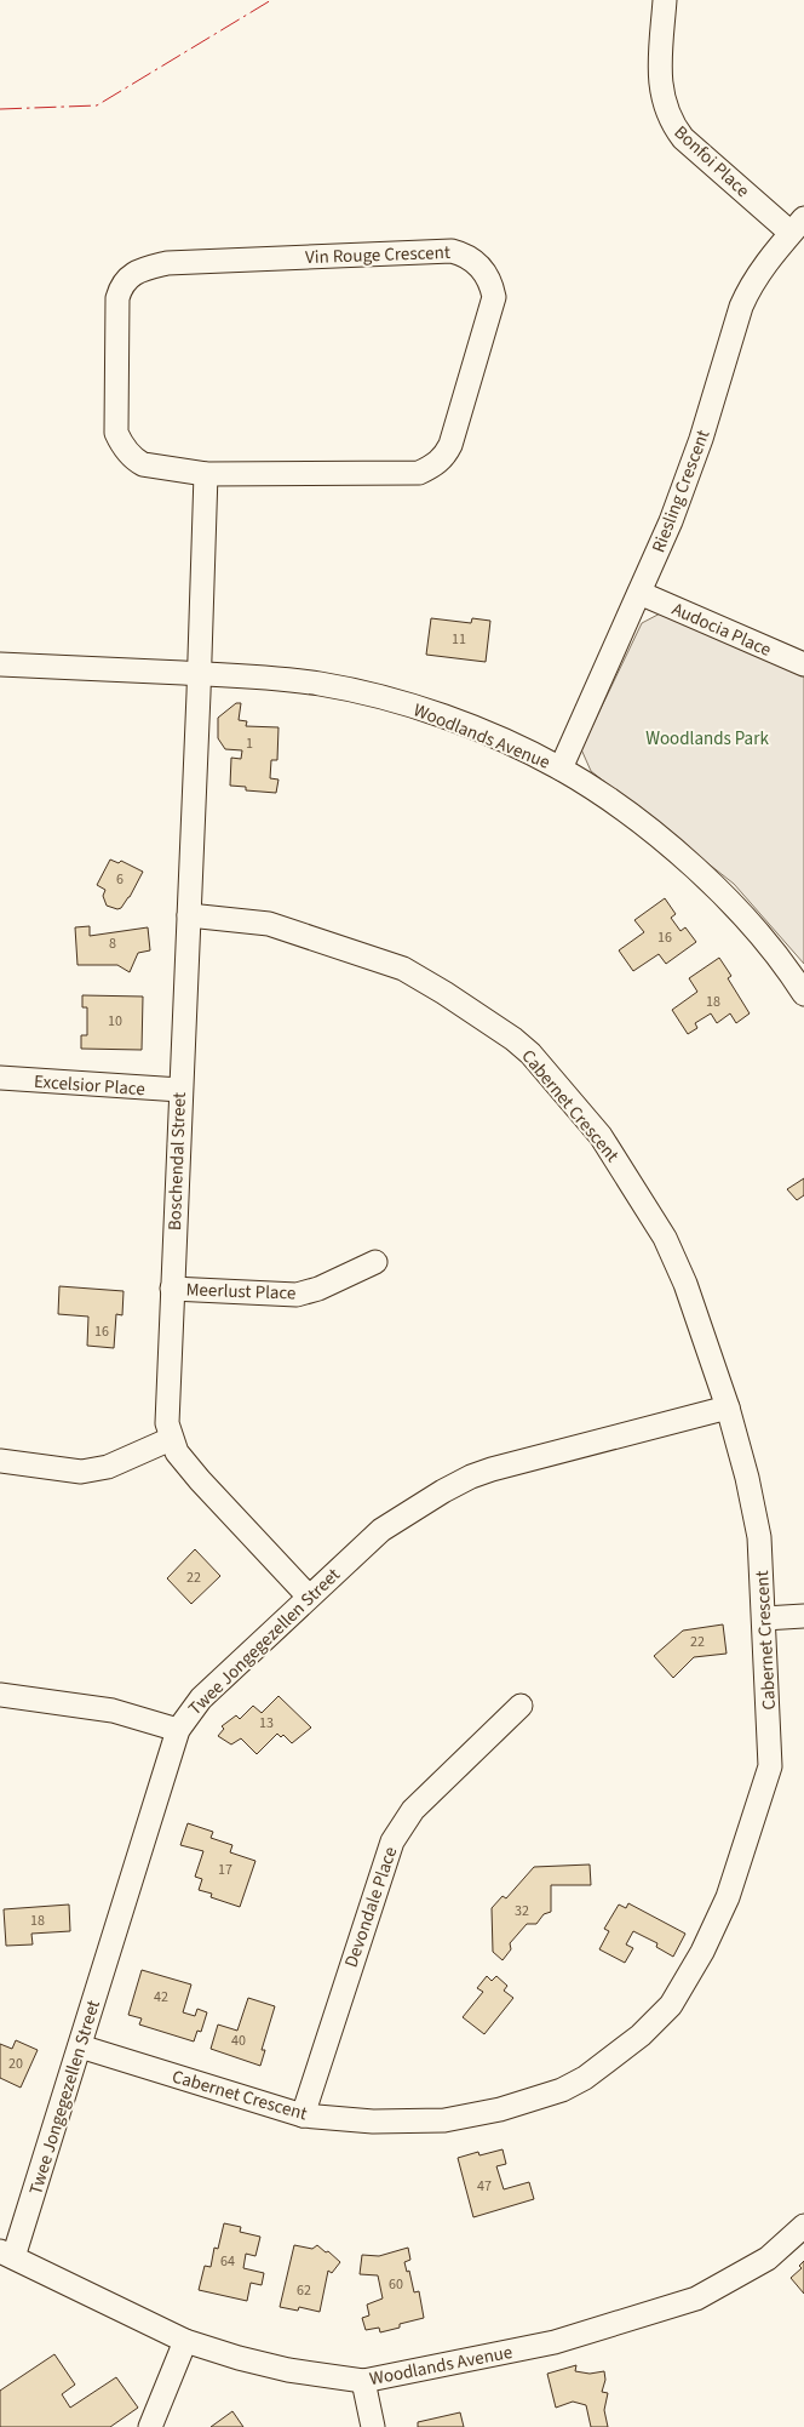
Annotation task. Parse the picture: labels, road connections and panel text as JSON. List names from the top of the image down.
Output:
{
  "streets": {
    "street": [
      "Bonfoi Place",
      "Vin Rouge Crescent",
      "Riesling Crescent",
      "Audocia Place",
      "Woodlands Avenue",
      "Excelsior Place",
      "Cabernet Crescent",
      "Boschendal Street",
      "Meerlust Place",
      "Twee Jongegezellen Street",
      "Devondale Place"
    ]
  },
  "crossings": [
    ["Bonfoi Place", "Riesling Crescent"],
    ["Riesling Crescent", "Audocia Place"],
    ["Riesling Crescent", "Woodlands Avenue"],
    ["Woodlands Avenue", "Boschendal Street"],
    ["Woodlands Avenue", "Twee Jongegezellen Street"],
    ["Excelsior Place", "Boschendal Street"],
    ["Cabernet Crescent", "Boschendal Street"],
    ["Cabernet Crescent", "Twee Jongegezellen Street"],
    ["Cabernet Crescent", "Devondale Place"],
    ["Boschendal Street", "Meerlust Place"],
    ["Boschendal Street", "Twee Jongegezellen Street"]
  ],
  "parks": ["Woodlands Park"],
  "house_numbers": [
    "11",
    "1",
    "6",
    "16",
    "8",
    "18",
    "10",
    "16",
    "22",
    "22",
    "13",
    "17",
    "32",
    "18",
    "42",
    "40",
    "20",
    "47",
    "64",
    "60",
    "62"
  ]
}
